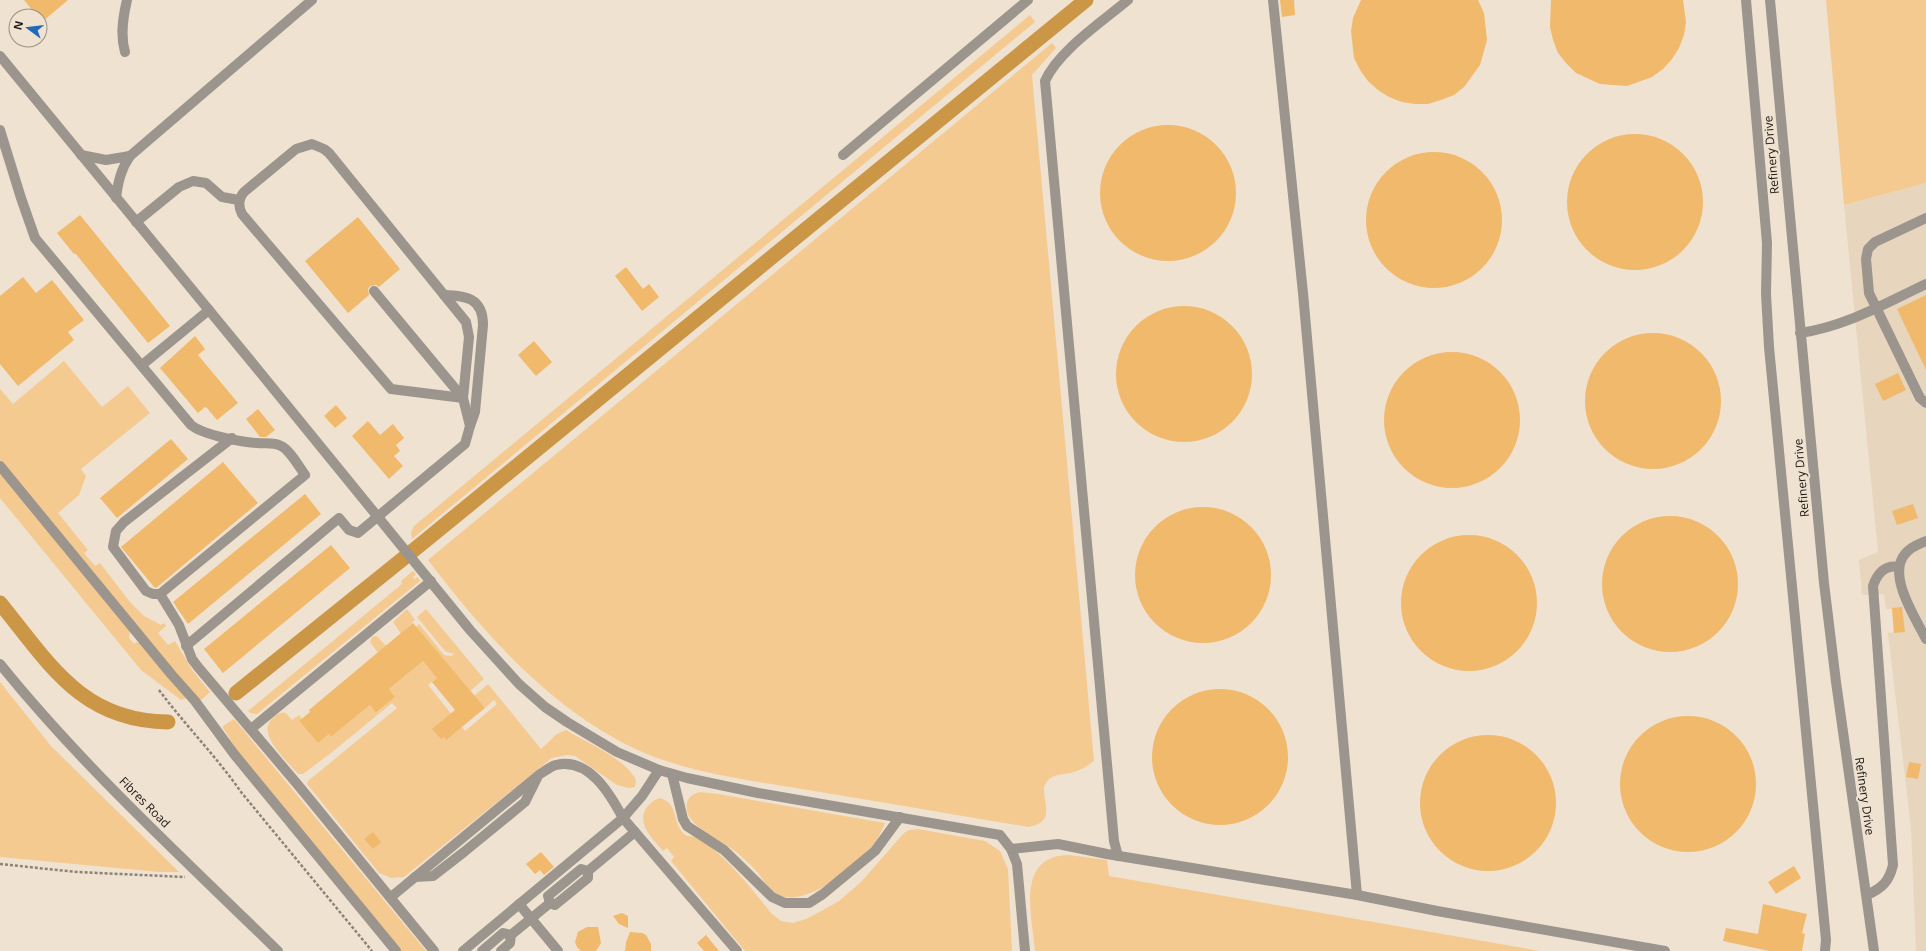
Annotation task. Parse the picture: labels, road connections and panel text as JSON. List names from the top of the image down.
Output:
{
  "streets": {
    "street": ["Refinery Drive", "Fibres Road"]
  },
  "north": "left"
}
